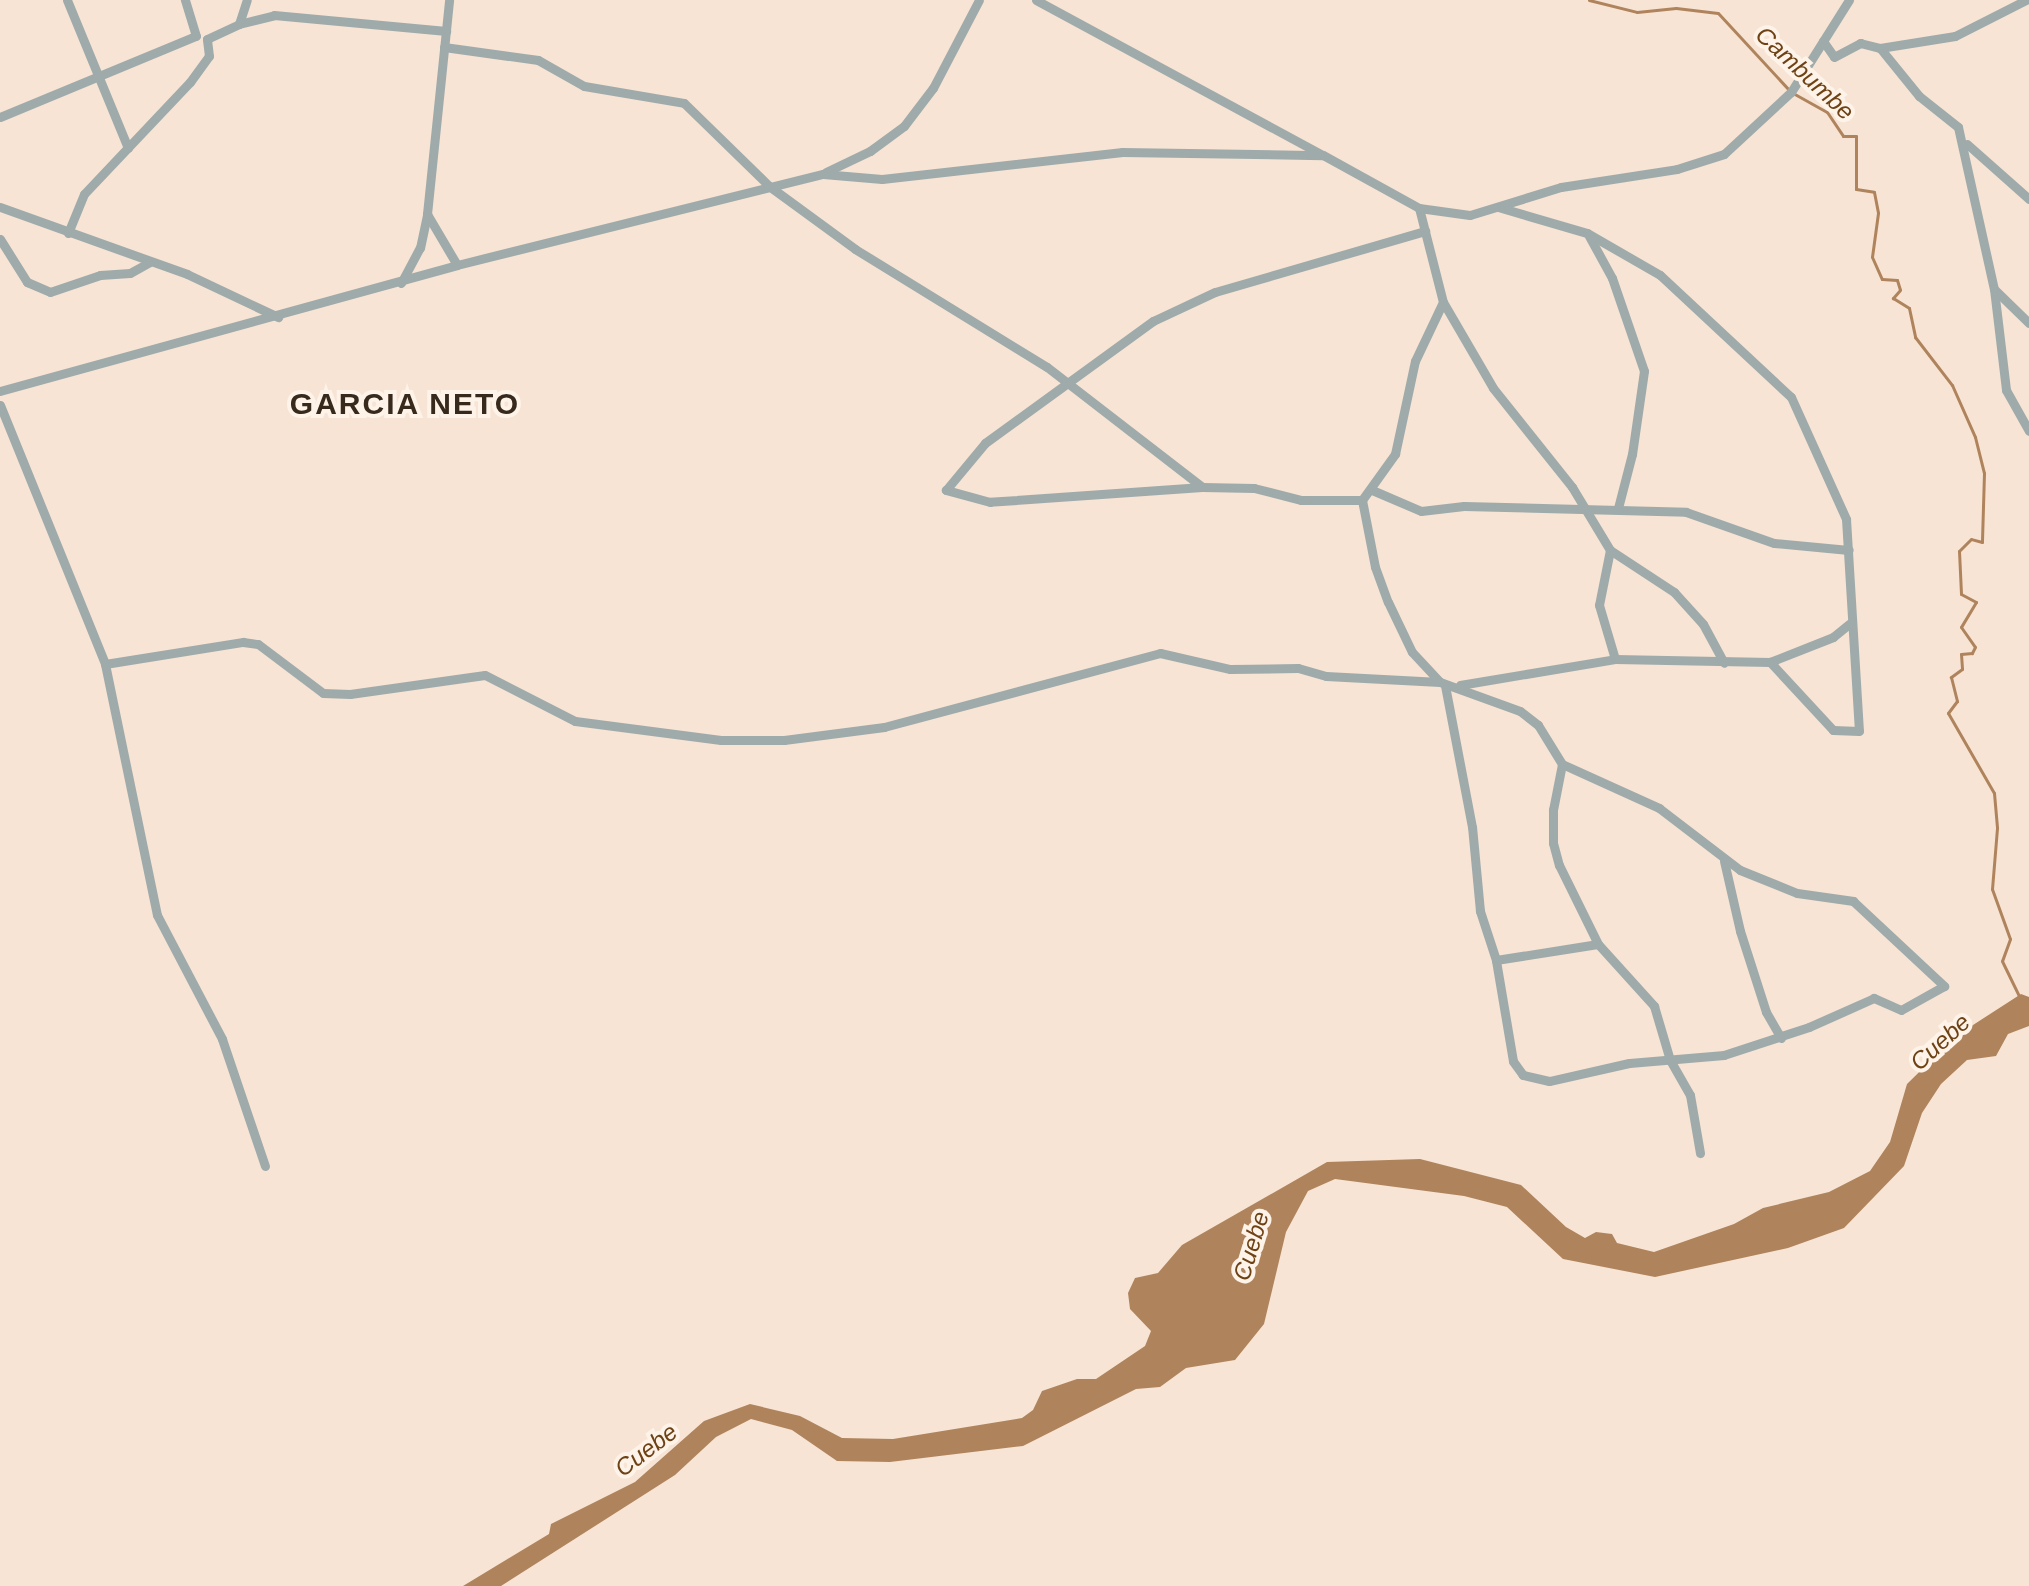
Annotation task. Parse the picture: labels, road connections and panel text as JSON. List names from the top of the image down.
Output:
{
  "districts": ["GARCIA NETO"],
  "water": ["Cambumbe", "Cuebe"]
}
